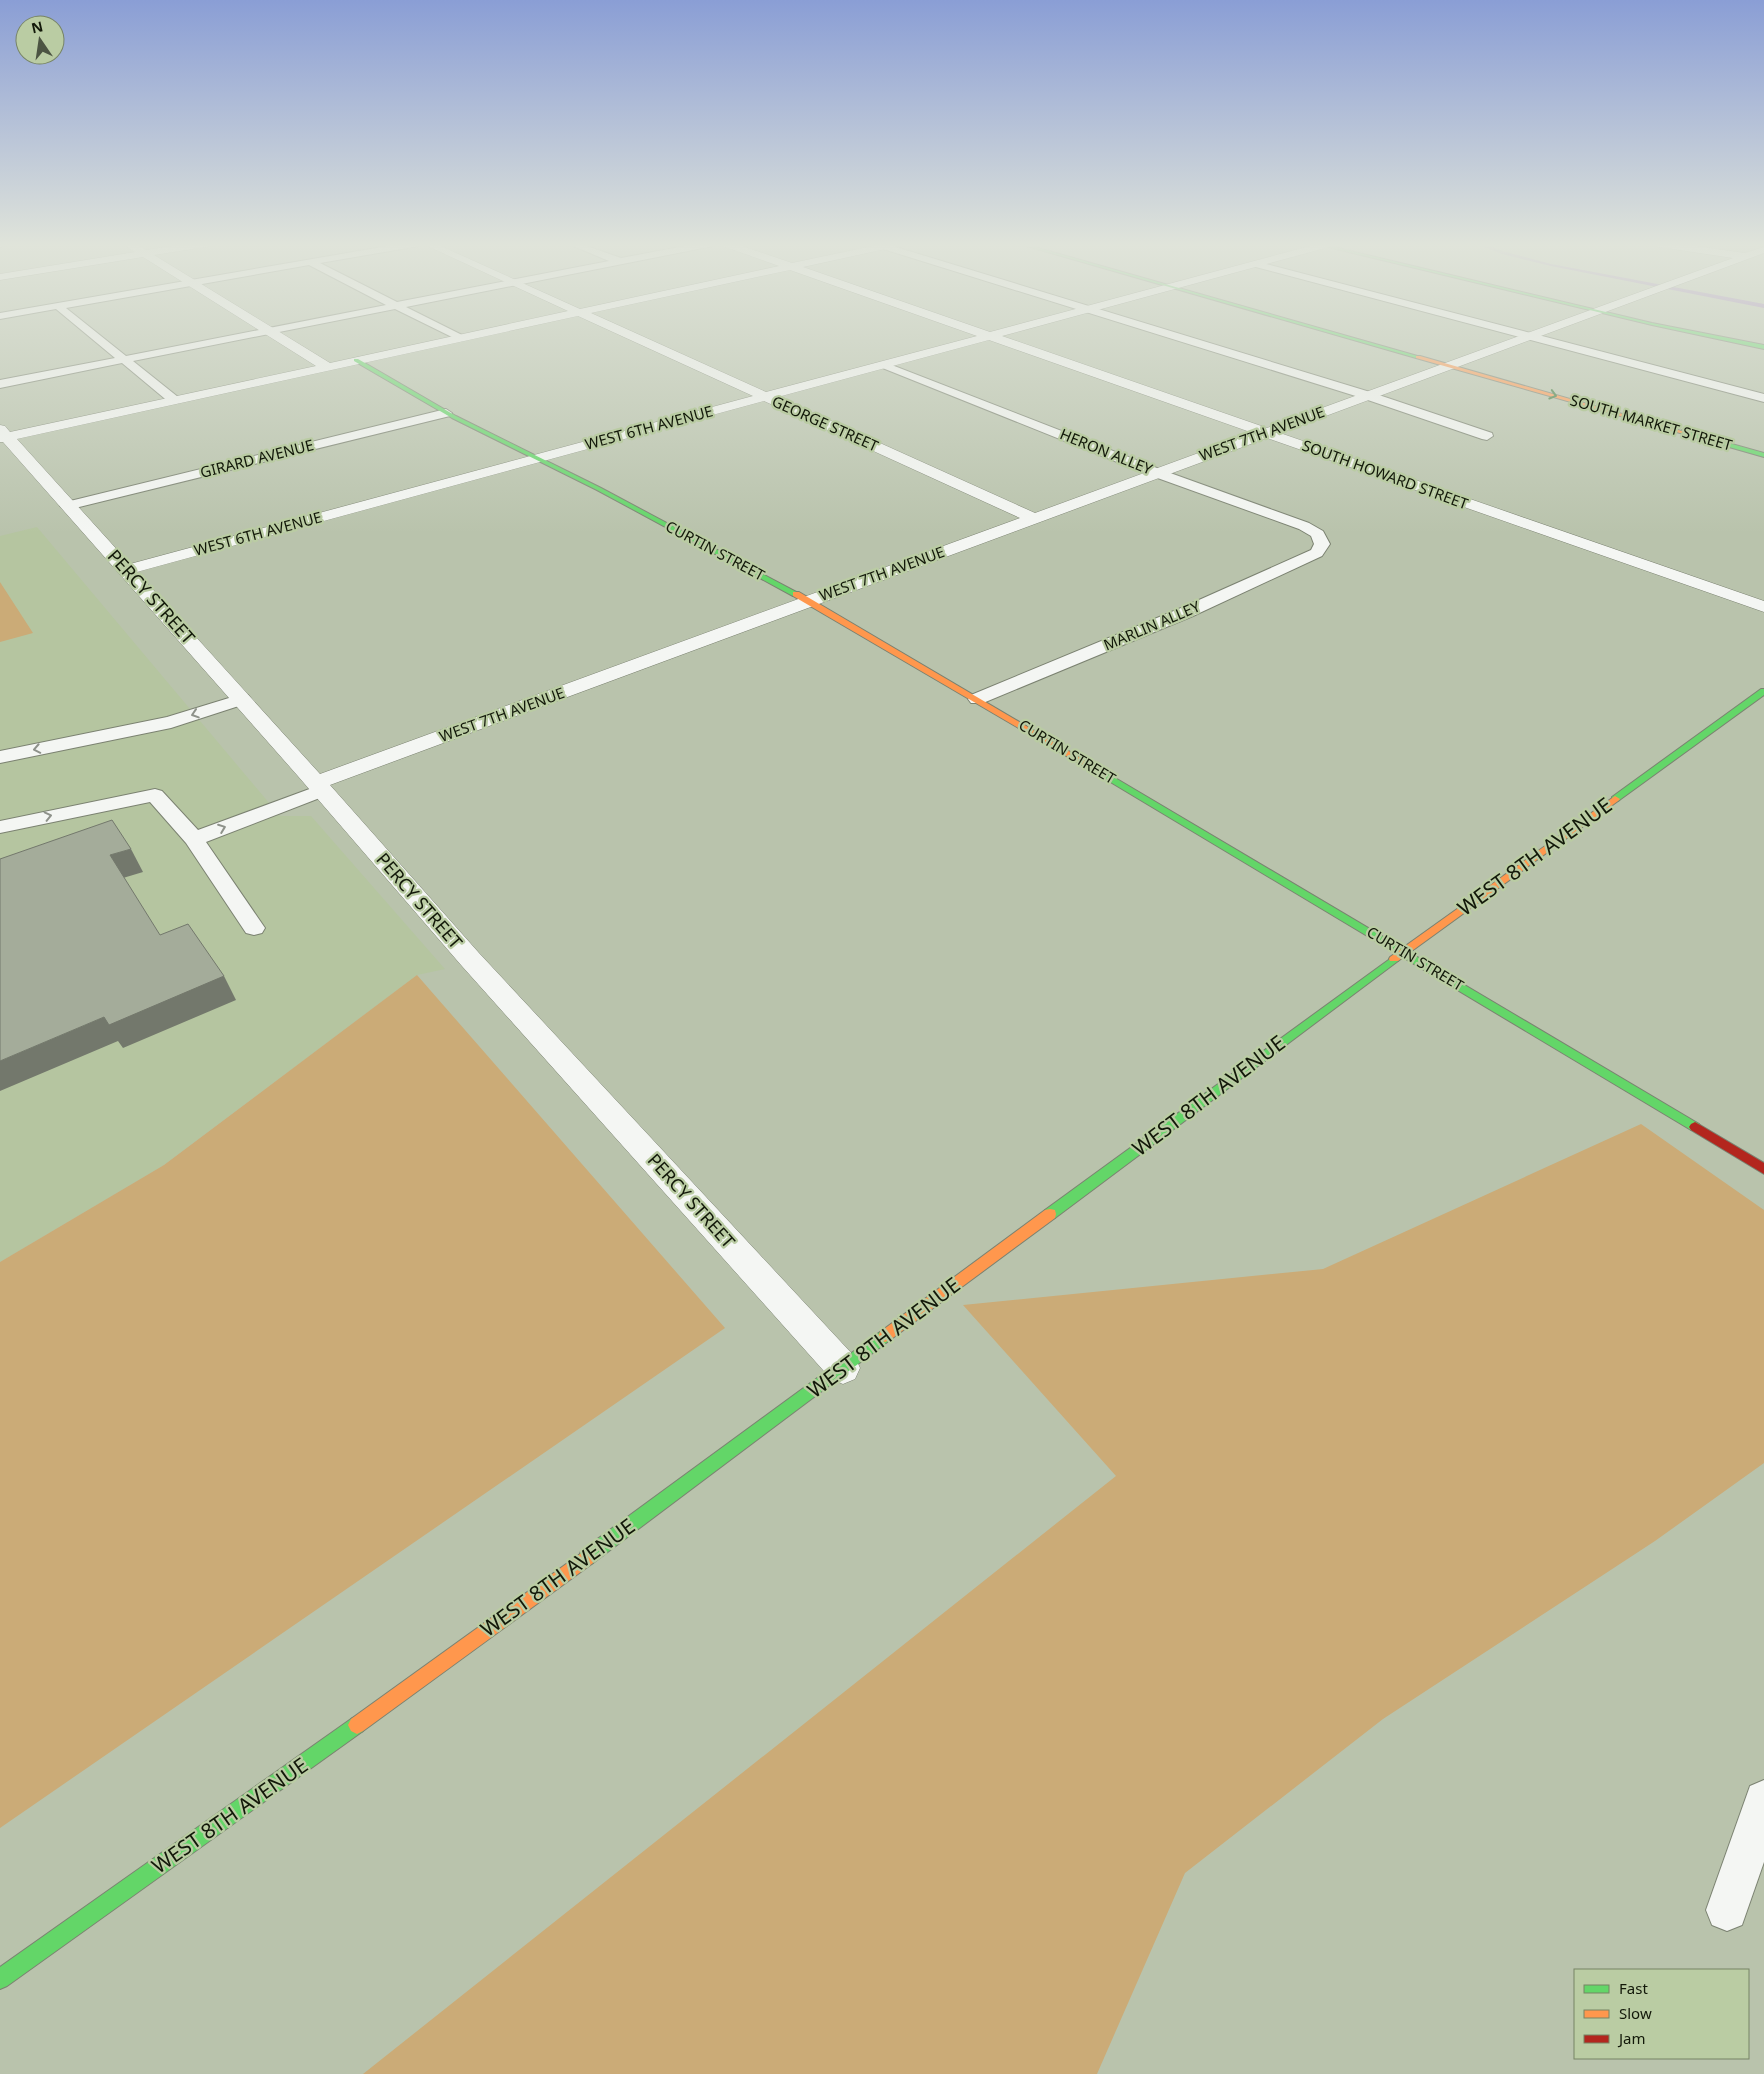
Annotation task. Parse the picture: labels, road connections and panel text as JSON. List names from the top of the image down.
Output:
{
  "streets": {
    "main road": ["SOUTH MARKET STREET", "CURTIN STREET", "WEST 8TH AVENUE"],
    "street": [
      "GEORGE STREET",
      "WEST 6TH AVENUE",
      "WEST 7TH AVENUE",
      "SOUTH HOWARD STREET",
      "PERCY STREET"
    ],
    "lane": ["HERON ALLEY", "GIRARD AVENUE", "MARLIN ALLEY"]
  },
  "crossings": [
    ["SOUTH MARKET STREET", "WEST 7TH AVENUE"],
    ["GEORGE STREET", "WEST 6TH AVENUE"],
    ["GEORGE STREET", "WEST 7TH AVENUE"],
    ["WEST 6TH AVENUE", "HERON ALLEY"],
    ["WEST 6TH AVENUE", "CURTIN STREET"],
    ["WEST 6TH AVENUE", "PERCY STREET"],
    ["WEST 7TH AVENUE", "HERON ALLEY"],
    ["WEST 7TH AVENUE", "SOUTH HOWARD STREET"],
    ["WEST 7TH AVENUE", "CURTIN STREET"],
    ["WEST 7TH AVENUE", "PERCY STREET"],
    ["HERON ALLEY", "MARLIN ALLEY"],
    ["GIRARD AVENUE", "CURTIN STREET"],
    ["GIRARD AVENUE", "PERCY STREET"],
    ["CURTIN STREET", "MARLIN ALLEY"],
    ["CURTIN STREET", "WEST 8TH AVENUE"],
    ["PERCY STREET", "WEST 8TH AVENUE"]
  ],
  "one_way": ["SOUTH MARKET STREET"],
  "legend": ["Fast", "Slow", "Jam"],
  "north": "top"
}
